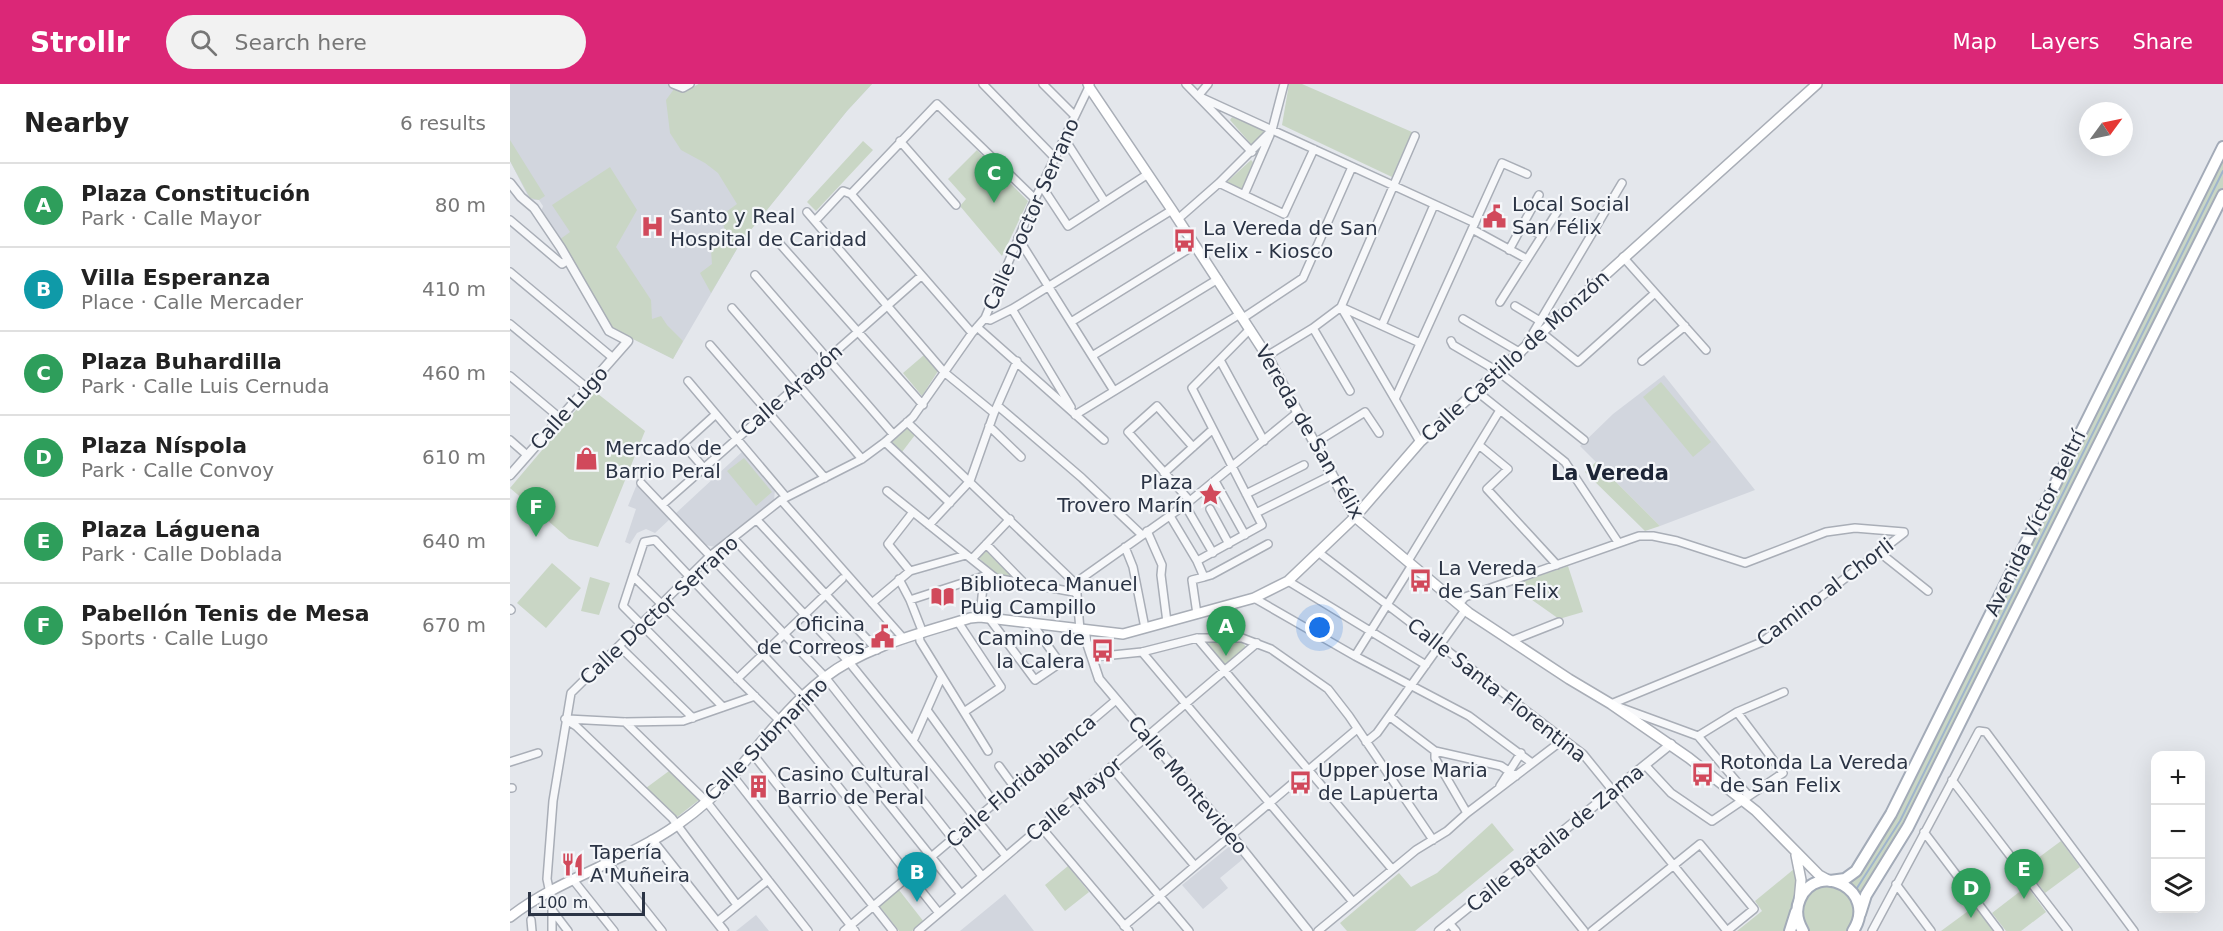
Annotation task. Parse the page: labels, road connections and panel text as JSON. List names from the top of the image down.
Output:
{
  "streets": {
    "main road": [
      "Calle Castillo de Monzón",
      "Vereda de San Félix",
      "Avenida Víctor Beltrí",
      "Calle Submarino"
    ],
    "street": [
      "Calle Doctor Serrano",
      "Calle Aragón",
      "Calle Lugo",
      "Camino al Chorli",
      "Calle Santa Florentina",
      "Calle Floridablanca",
      "Calle Montevideo",
      "Calle Mayor",
      "Calle Batalla de Zama"
    ]
  },
  "crossings": [
    ["Calle Doctor Serrano", "Vereda de San Félix"],
    ["Calle Castillo de Monzón", "Vereda de San Félix"],
    ["Calle Castillo de Monzón", "Calle Submarino"],
    ["Vereda de San Félix", "Avenida Víctor Beltrí"],
    ["Vereda de San Félix", "Camino al Chorli"],
    ["Vereda de San Félix", "Calle Submarino"],
    ["Vereda de San Félix", "Calle Batalla de Zama"],
    ["Calle Santa Florentina", "Calle Submarino"],
    ["Calle Santa Florentina", "Calle Batalla de Zama"],
    ["Calle Submarino", "Calle Montevideo"],
    ["Calle Floridablanca", "Calle Montevideo"],
    ["Calle Montevideo", "Calle Mayor"]
  ],
  "districts": ["La Vereda"],
  "places": {
    "public building": ["Local Social San Félix", "Oficina de Correos"],
    "hospital": ["Santo y Real Hospital de Caridad"],
    "bus stop": [
      "La Vereda de San Felix - Kiosco",
      "La Vereda de San Felix",
      "Camino de la Calera",
      "Rotonda La Vereda de San Felix",
      "Upper Jose Maria de Lapuerta"
    ],
    "shop": ["Mercado de Barrio Peral"],
    "place": ["Plaza Trovero Marín"],
    "library": ["Biblioteca Manuel Puig Campillo"],
    "building": ["Casino Cultural Barrio de Peral"],
    "restaurant": ["Tapería A'Muñeira"]
  },
  "scale_bar": "100 m",
  "north": "top right",
  "page": {
    "header": "Strollr",
    "search": "Search here",
    "nav": ["Map", "Layers", "Share"],
    "heading": ["Nearby", "6 results"],
    "pins": [
      "C",
      "F",
      "A",
      "E",
      "B",
      "D"
    ],
    "list": [
      {
        "mark": "A",
        "name": "Plaza Constitución",
        "note": "Park · Calle Mayor",
        "value": "80 m"
      },
      {
        "mark": "B",
        "name": "Villa Esperanza",
        "note": "Place · Calle Mercader",
        "value": "410 m"
      },
      {
        "mark": "C",
        "name": "Plaza Buhardilla",
        "note": "Park · Calle Luis Cernuda",
        "value": "460 m"
      },
      {
        "mark": "D",
        "name": "Plaza Níspola",
        "note": "Park · Calle Convoy",
        "value": "610 m"
      },
      {
        "mark": "E",
        "name": "Plaza Láguena",
        "note": "Park · Calle Doblada",
        "value": "640 m"
      },
      {
        "mark": "F",
        "name": "Pabellón Tenis de Mesa",
        "note": "Sports · Calle Lugo",
        "value": "670 m"
      }
    ],
    "map_buttons": ["+", "−"],
    "scale": "100 m"
  }
}
